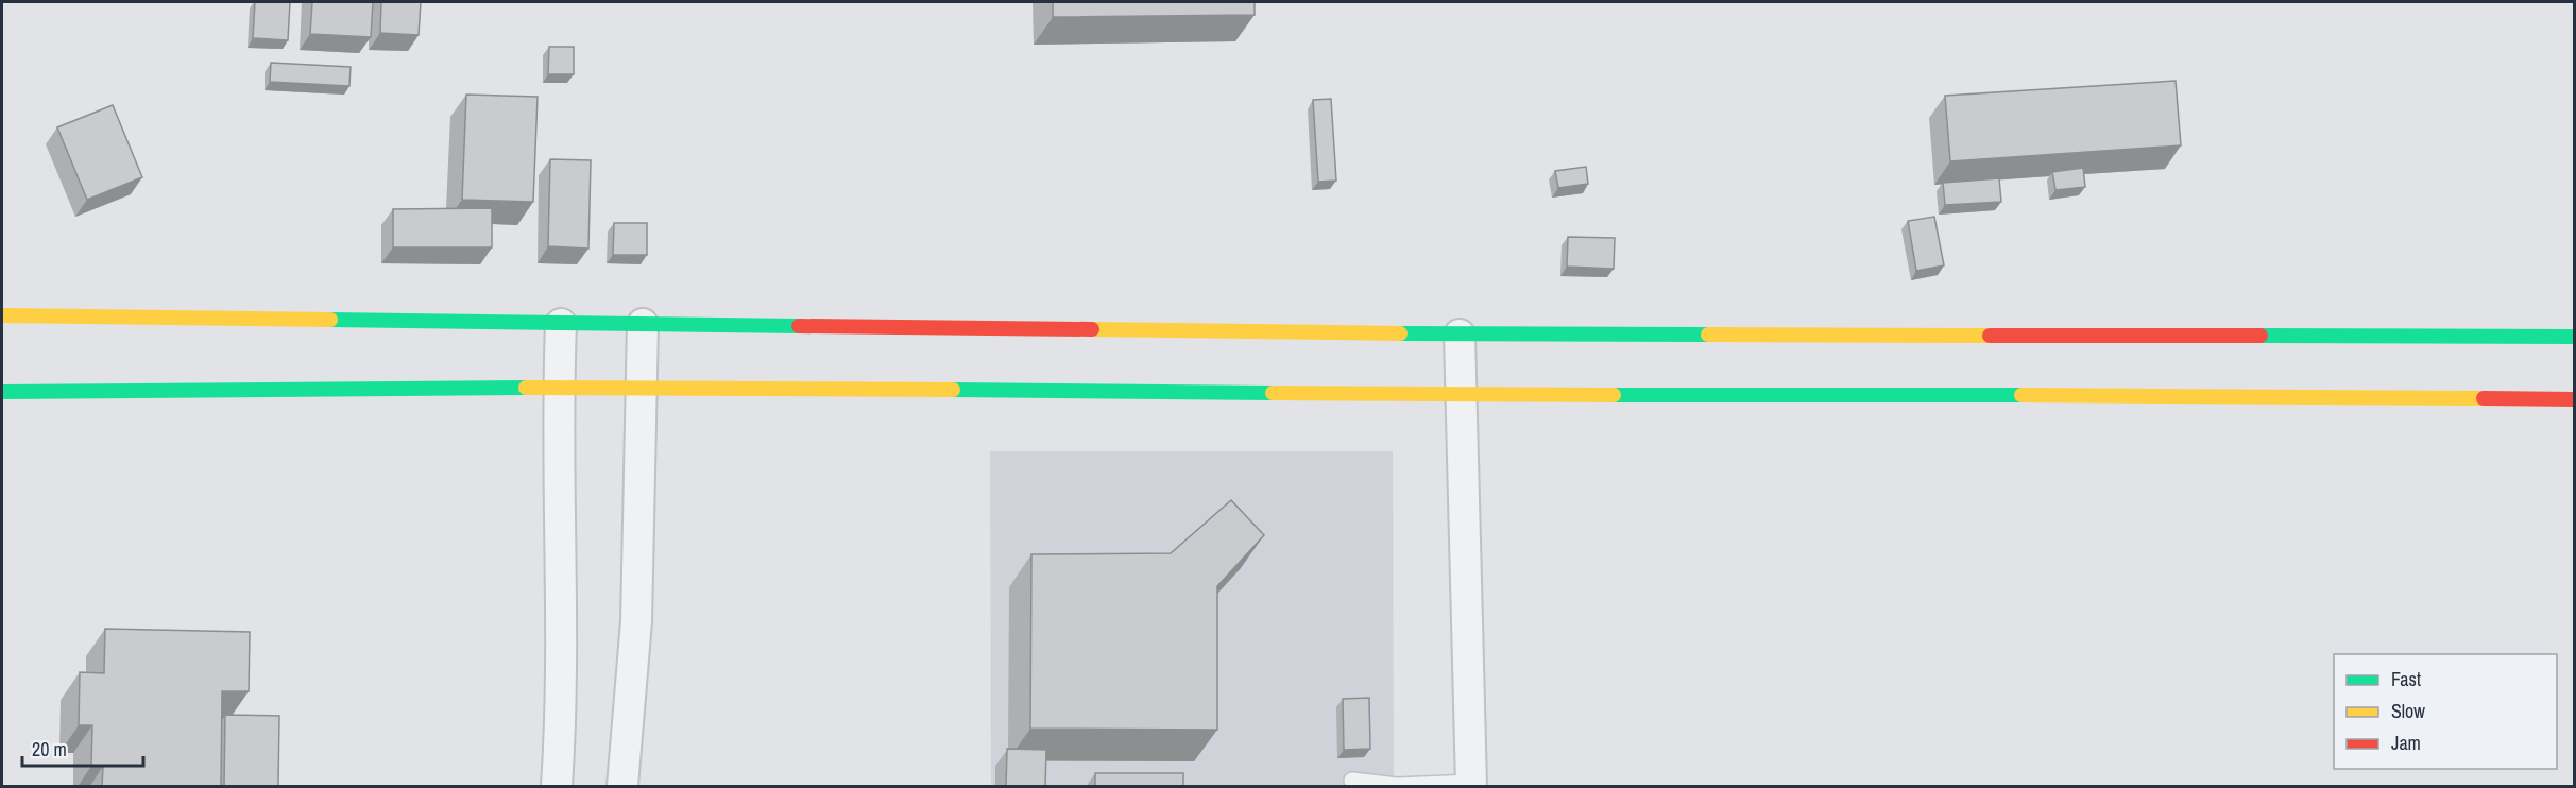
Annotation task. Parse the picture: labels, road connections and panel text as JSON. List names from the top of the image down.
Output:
{
  "legend": ["Fast", "Slow", "Jam"],
  "scale_bar": "20 m"
}
